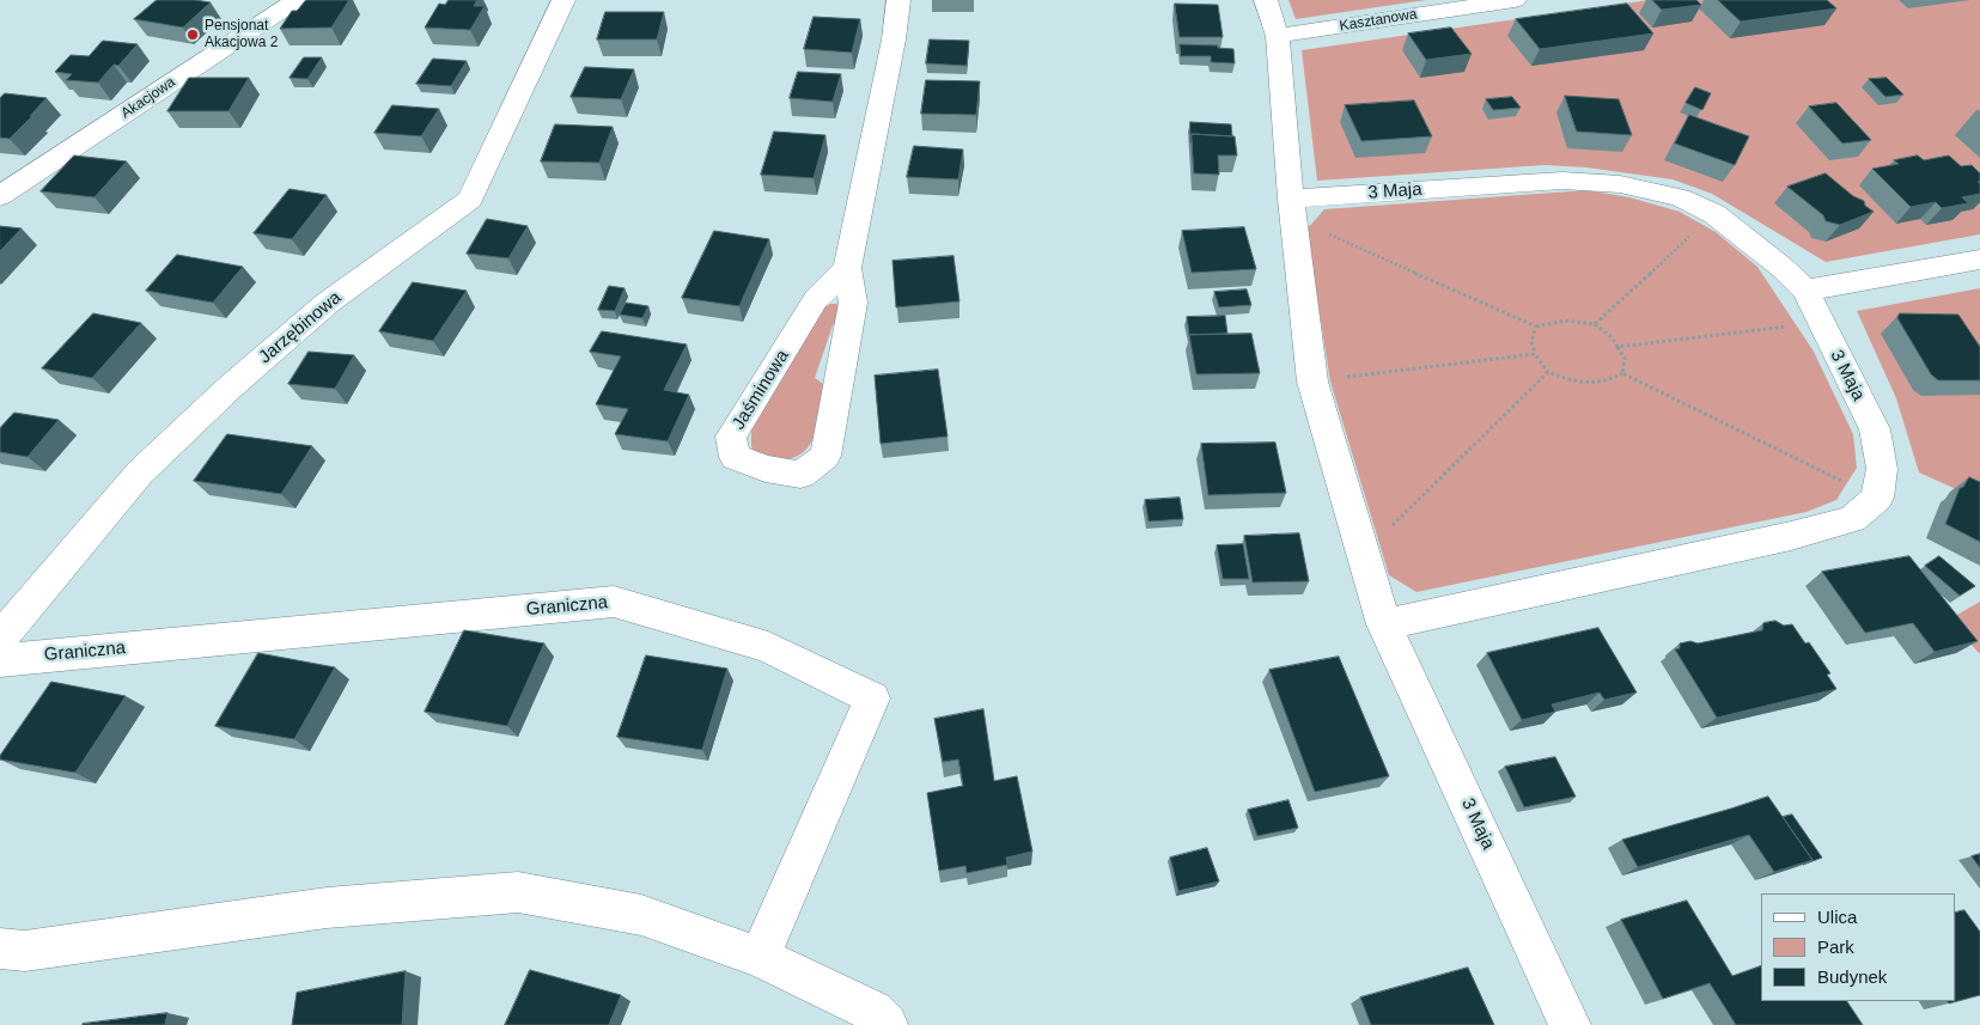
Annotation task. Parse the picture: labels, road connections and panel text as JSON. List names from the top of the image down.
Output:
{
  "streets": {
    "street": [
      "Kasztanowa",
      "Akacjowa",
      "3 Maja",
      "Jarzębinowa",
      "Jaśminowa",
      "Graniczna"
    ]
  },
  "crossings": [
    ["Kasztanowa", "3 Maja"]
  ],
  "places": ["Pensjonat Akacjowa 2"],
  "legend": ["Ulica", "Park", "Budynek"]
}
